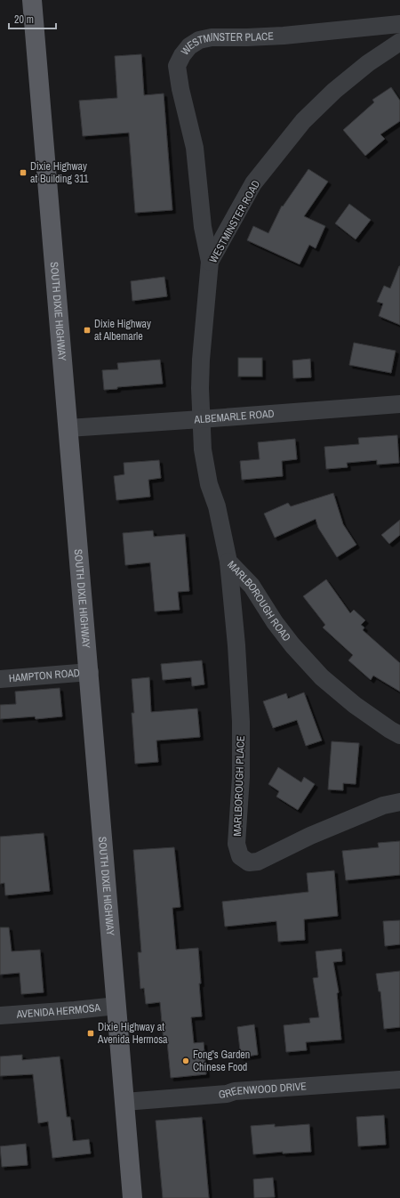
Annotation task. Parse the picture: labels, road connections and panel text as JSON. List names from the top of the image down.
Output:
{
  "streets": {
    "main road": ["SOUTH DIXIE HIGHWAY"],
    "street": [
      "WESTMINSTER PLACE",
      "WESTMINSTER ROAD",
      "ALBEMARLE ROAD",
      "MARLBOROUGH ROAD",
      "HAMPTON ROAD",
      "MARLBOROUGH PLACE",
      "AVENIDA HERMOSA",
      "GREENWOOD DRIVE"
    ]
  },
  "crossings": [
    ["WESTMINSTER PLACE", "WESTMINSTER ROAD"],
    ["WESTMINSTER ROAD", "ALBEMARLE ROAD"],
    ["WESTMINSTER ROAD", "MARLBOROUGH ROAD"],
    ["SOUTH DIXIE HIGHWAY", "ALBEMARLE ROAD"],
    ["SOUTH DIXIE HIGHWAY", "HAMPTON ROAD"],
    ["SOUTH DIXIE HIGHWAY", "AVENIDA HERMOSA"],
    ["SOUTH DIXIE HIGHWAY", "GREENWOOD DRIVE"],
    ["ALBEMARLE ROAD", "MARLBOROUGH ROAD"],
    ["MARLBOROUGH ROAD", "MARLBOROUGH PLACE"]
  ],
  "places": {
    "transit": ["Dixie Highway at Building 311", "Dixie Highway at Albemarle", "Dixie Highway at Avenida Hermosa"],
    "other": ["Fong's Garden Chinese Food"]
  },
  "scale_bar": "20 m"
}
